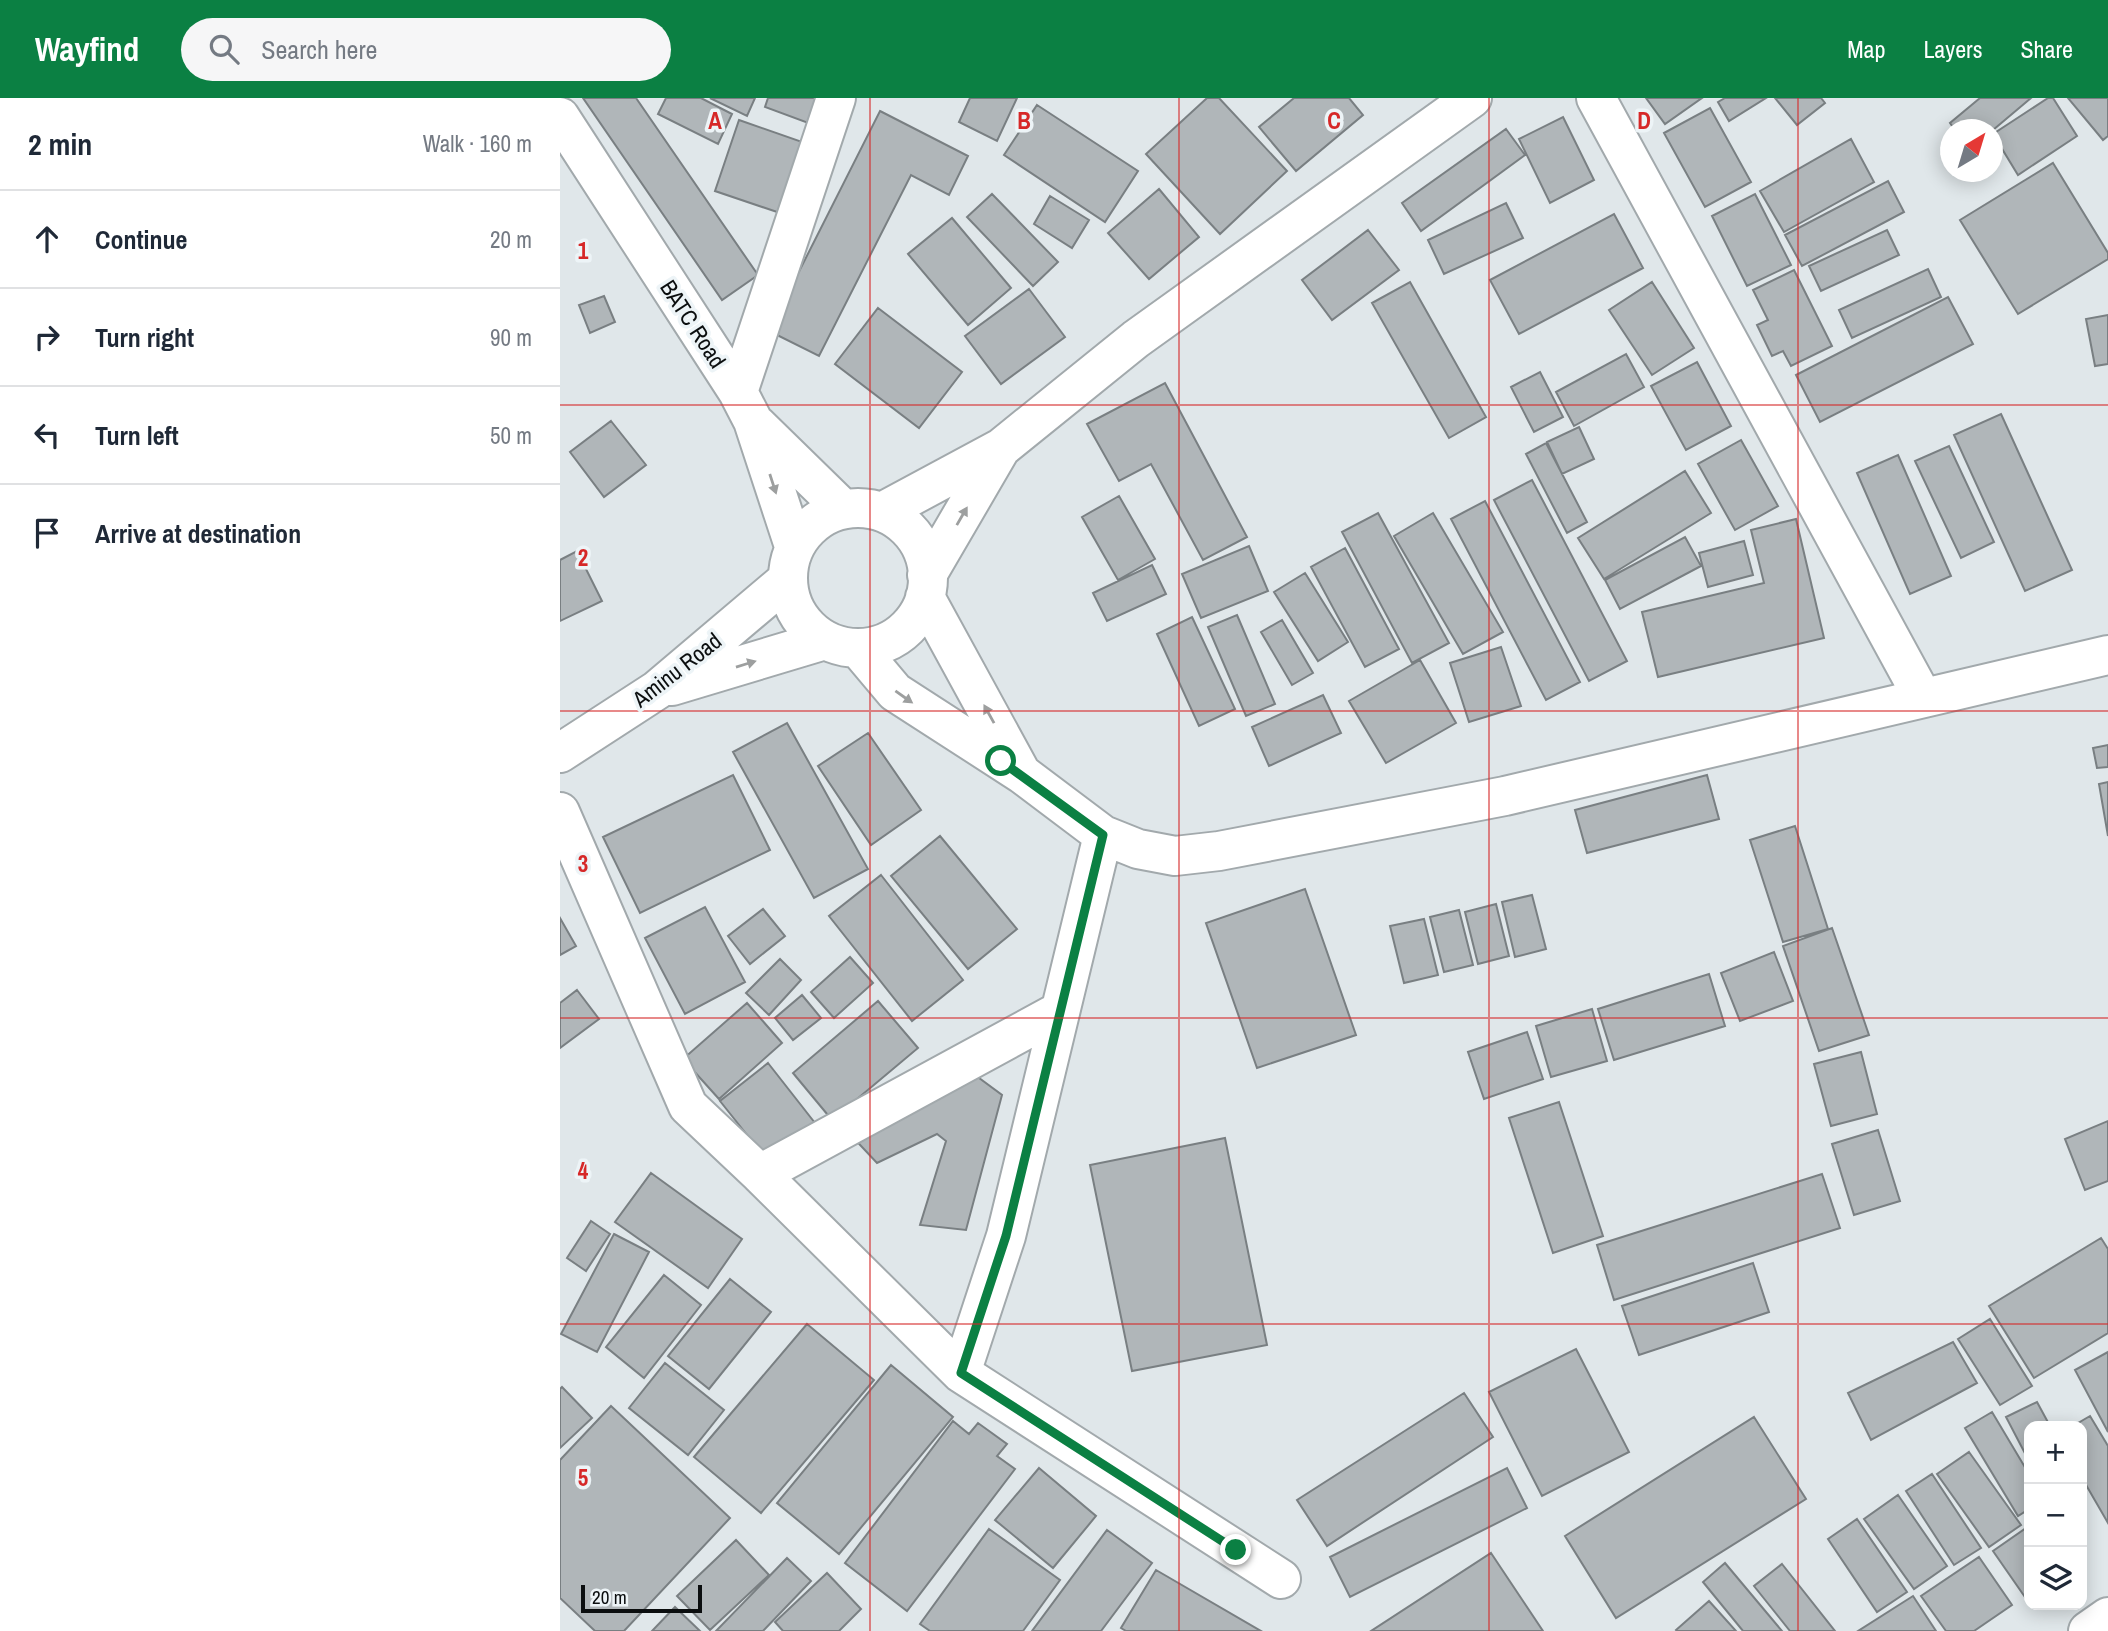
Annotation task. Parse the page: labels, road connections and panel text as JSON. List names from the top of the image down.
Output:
{
  "streets": {
    "street": ["BATC Road", "Aminu Road"]
  },
  "crossings": [
    ["BATC Road", "Aminu Road"]
  ],
  "scale_bar": "20 m",
  "north": "top right",
  "page": {
    "header": "Wayfind",
    "search": "Search here",
    "nav": ["Map", "Layers", "Share"],
    "heading": ["2 min", "Walk · 160 m"],
    "list": [
      ["Continue", "20 m"],
      ["Turn right", "90 m"],
      ["Turn left", "50 m"],
      "Arrive at destination"
    ],
    "map_buttons": ["+", "−"],
    "scale": "20 m"
  },
  "grid": {
    "columns": [
      "A",
      "B",
      "C",
      "D"
    ],
    "rows": [
      "1",
      "2",
      "3",
      "4",
      "5"
    ]
  }
}
